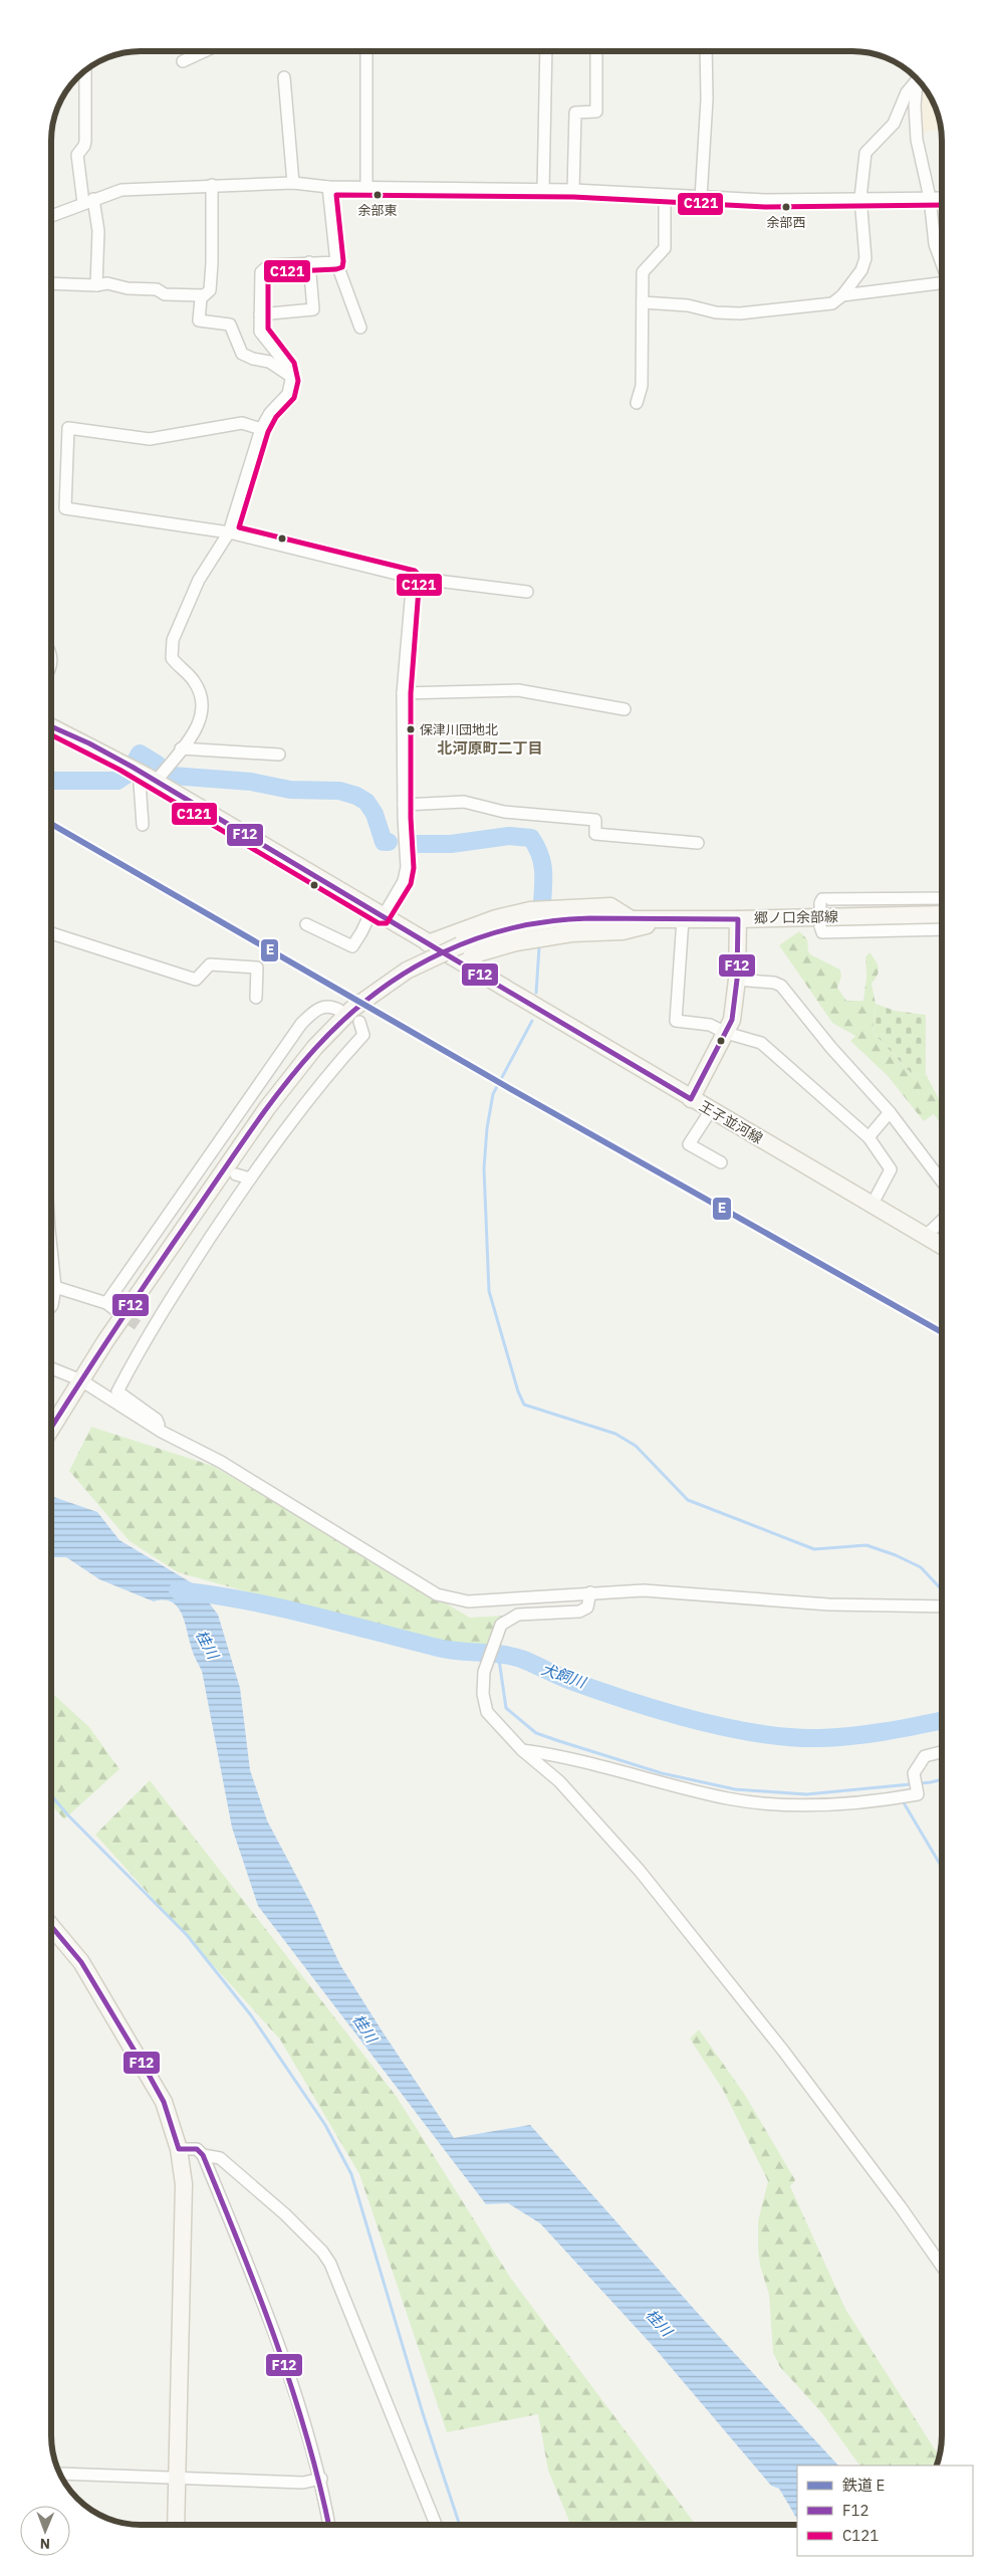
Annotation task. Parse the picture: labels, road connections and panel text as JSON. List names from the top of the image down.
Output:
{
  "streets": {
    "main road": ["郷ノ口余部線", "王子並河線"]
  },
  "districts": ["北河原町二丁目"],
  "water": ["桂川", "犬飼川"],
  "places": ["余部東", "余部西", "保津川団地北"],
  "lines": ["transit line C121", "transit line F12", "rail line E"],
  "legend": ["鉄道 E", "F12", "C121"],
  "north": "bottom"
}
